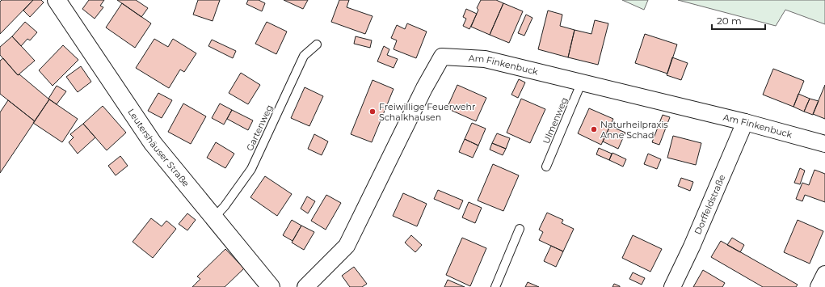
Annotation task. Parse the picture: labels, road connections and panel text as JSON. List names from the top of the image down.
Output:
{
  "streets": {
    "main road": ["Leutershäuser Straße"],
    "street": ["Am Finkenbuck", "Dorffeldstraße"],
    "lane": ["Ulmenweg", "Gartenweg"]
  },
  "crossings": [
    ["Am Finkenbuck", "Ulmenweg"],
    ["Am Finkenbuck", "Dorffeldstraße"],
    ["Gartenweg", "Leutershäuser Straße"]
  ],
  "places": ["Freiwillige Feuerwehr Schalkhausen", "Naturheilpraxis Anne Schad"],
  "scale_bar": "20 m"
}
